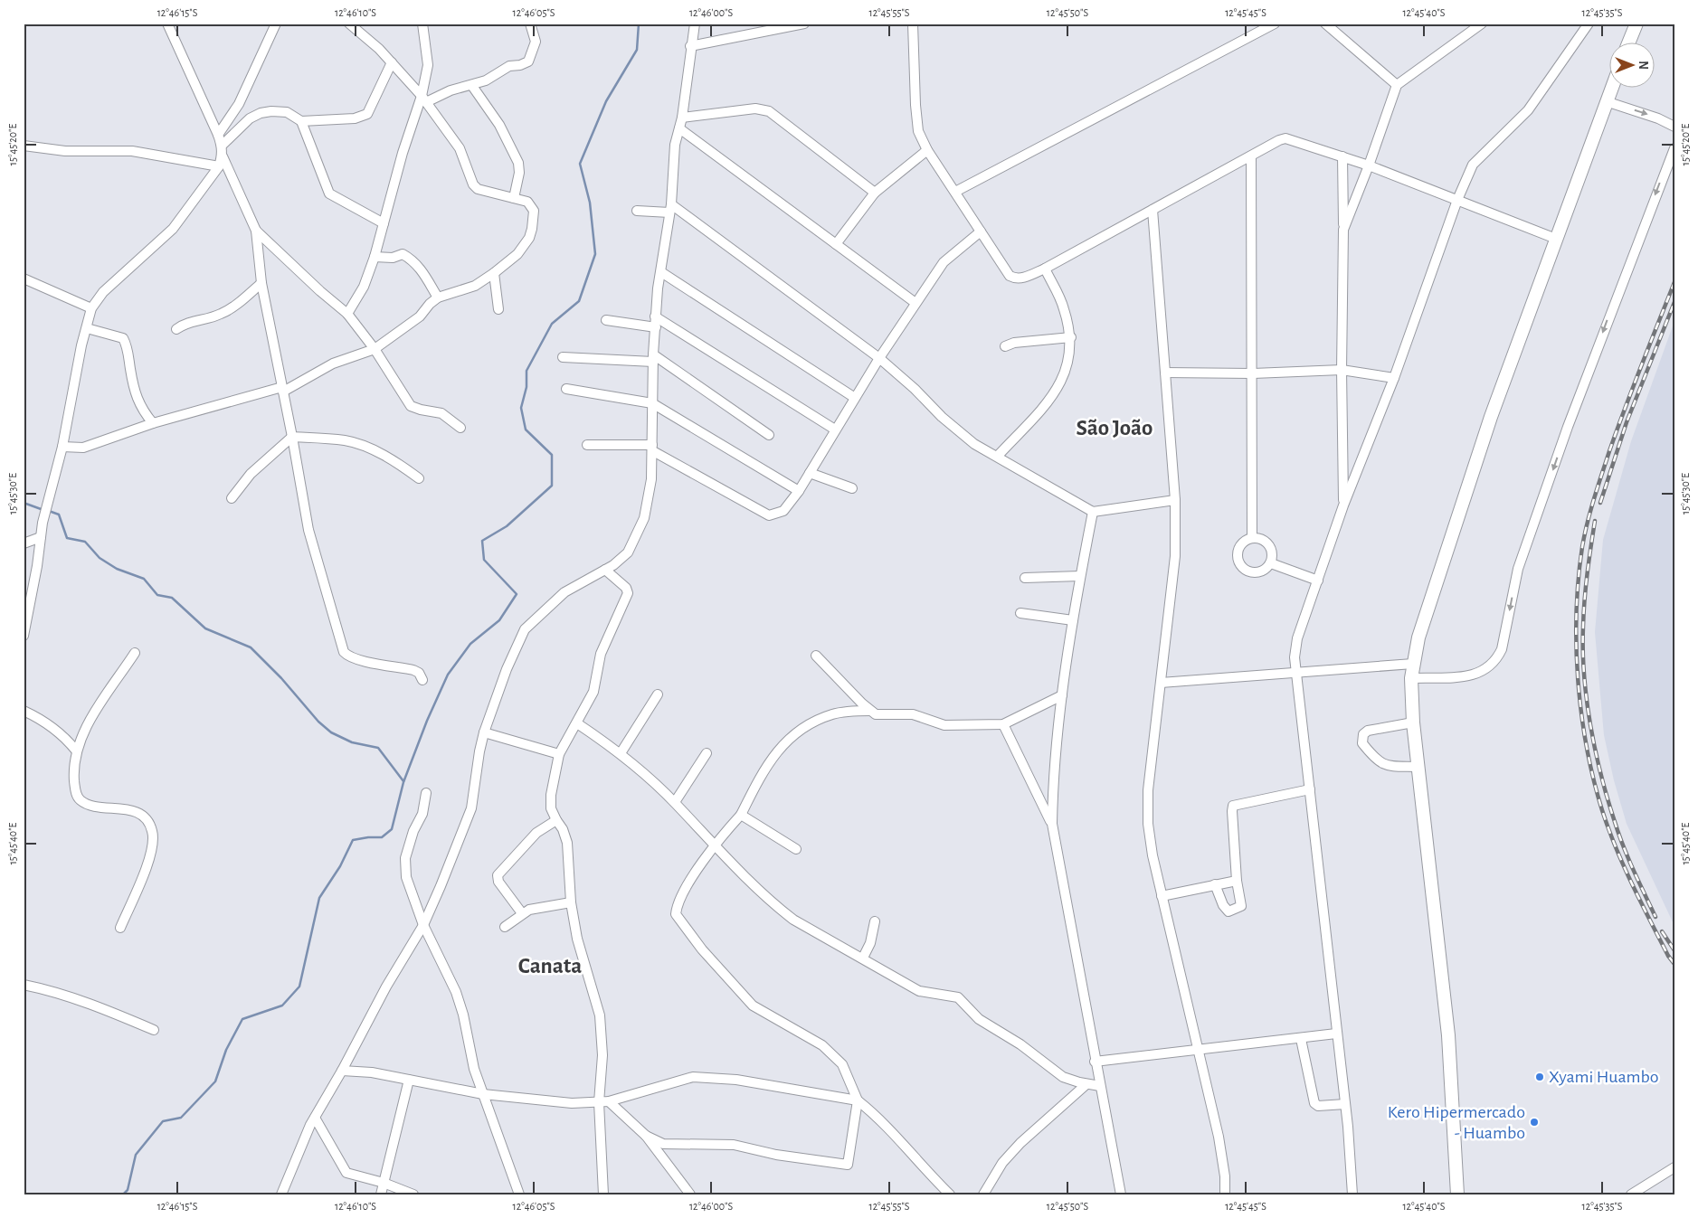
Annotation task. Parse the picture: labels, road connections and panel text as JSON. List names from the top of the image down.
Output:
{
  "districts": ["São João", "Canata"],
  "places": ["Xyami Huambo", "Kero Hipermercado - Huambo"],
  "north": "right",
  "coordinates": [
    "12°46'15\"S",
    "12°46'10\"S",
    "12°46'05\"S",
    "12°46'00\"S",
    "12°45'55\"S",
    "12°45'50\"S",
    "12°45'45\"S",
    "12°45'40\"S",
    "12°45'35\"S",
    "15°45'20\"E",
    "15°45'30\"E",
    "15°45'40\"E"
  ]
}
